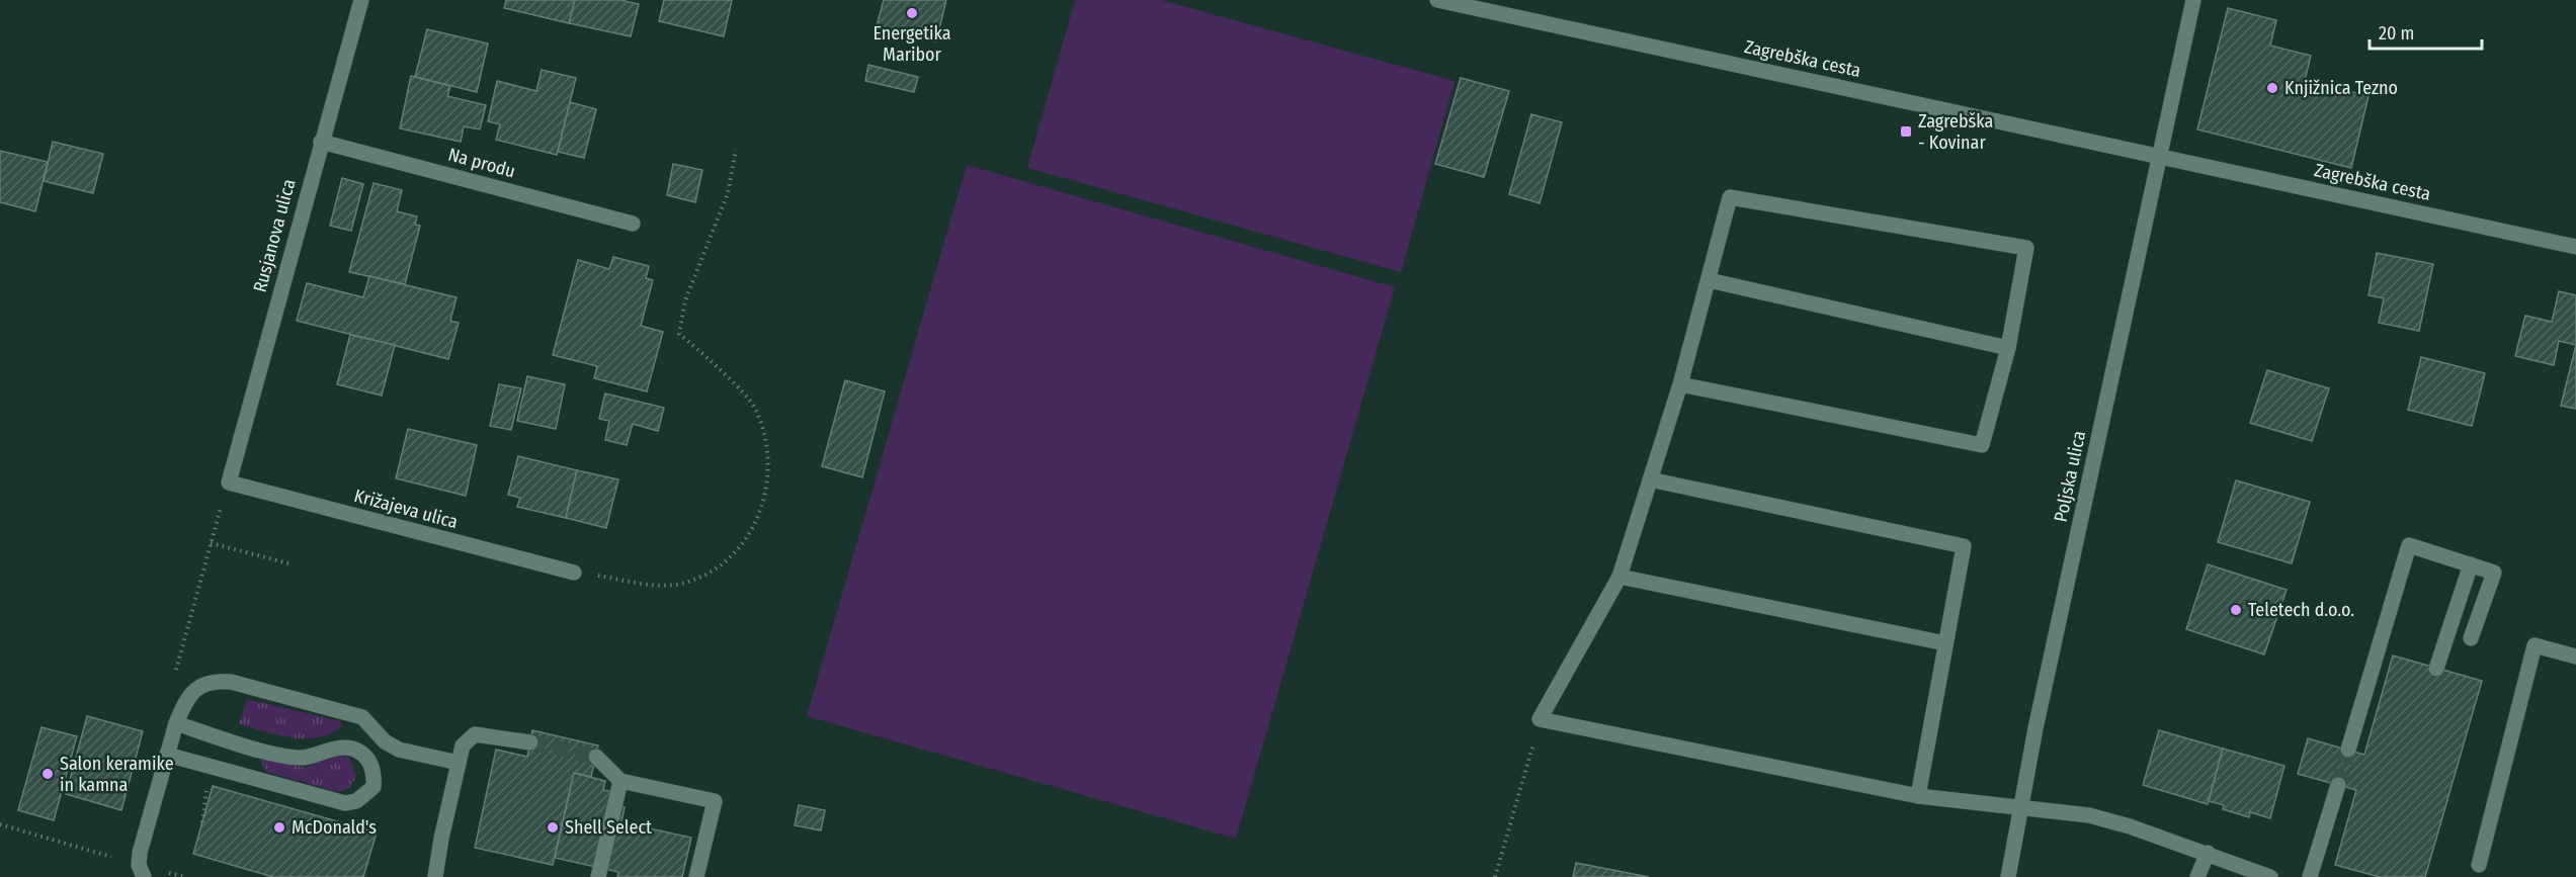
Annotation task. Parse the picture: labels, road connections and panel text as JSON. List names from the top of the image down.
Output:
{
  "streets": {
    "street": [
      "Zagrebška cesta",
      "Na produ",
      "Rusjanova ulica",
      "Poljska ulica",
      "Križajeva ulica"
    ]
  },
  "crossings": [
    ["Zagrebška cesta", "Poljska ulica"],
    ["Na produ", "Rusjanova ulica"],
    ["Rusjanova ulica", "Križajeva ulica"]
  ],
  "places": {
    "other": [
      "Energetika Maribor",
      "Knjižnica Tezno",
      "Teletech d.o.o.",
      "Salon keramike in kamna",
      "McDonald's",
      "Shell Select"
    ],
    "transit": ["Zagrebška - Kovinar"]
  },
  "scale_bar": "20 m"
}
